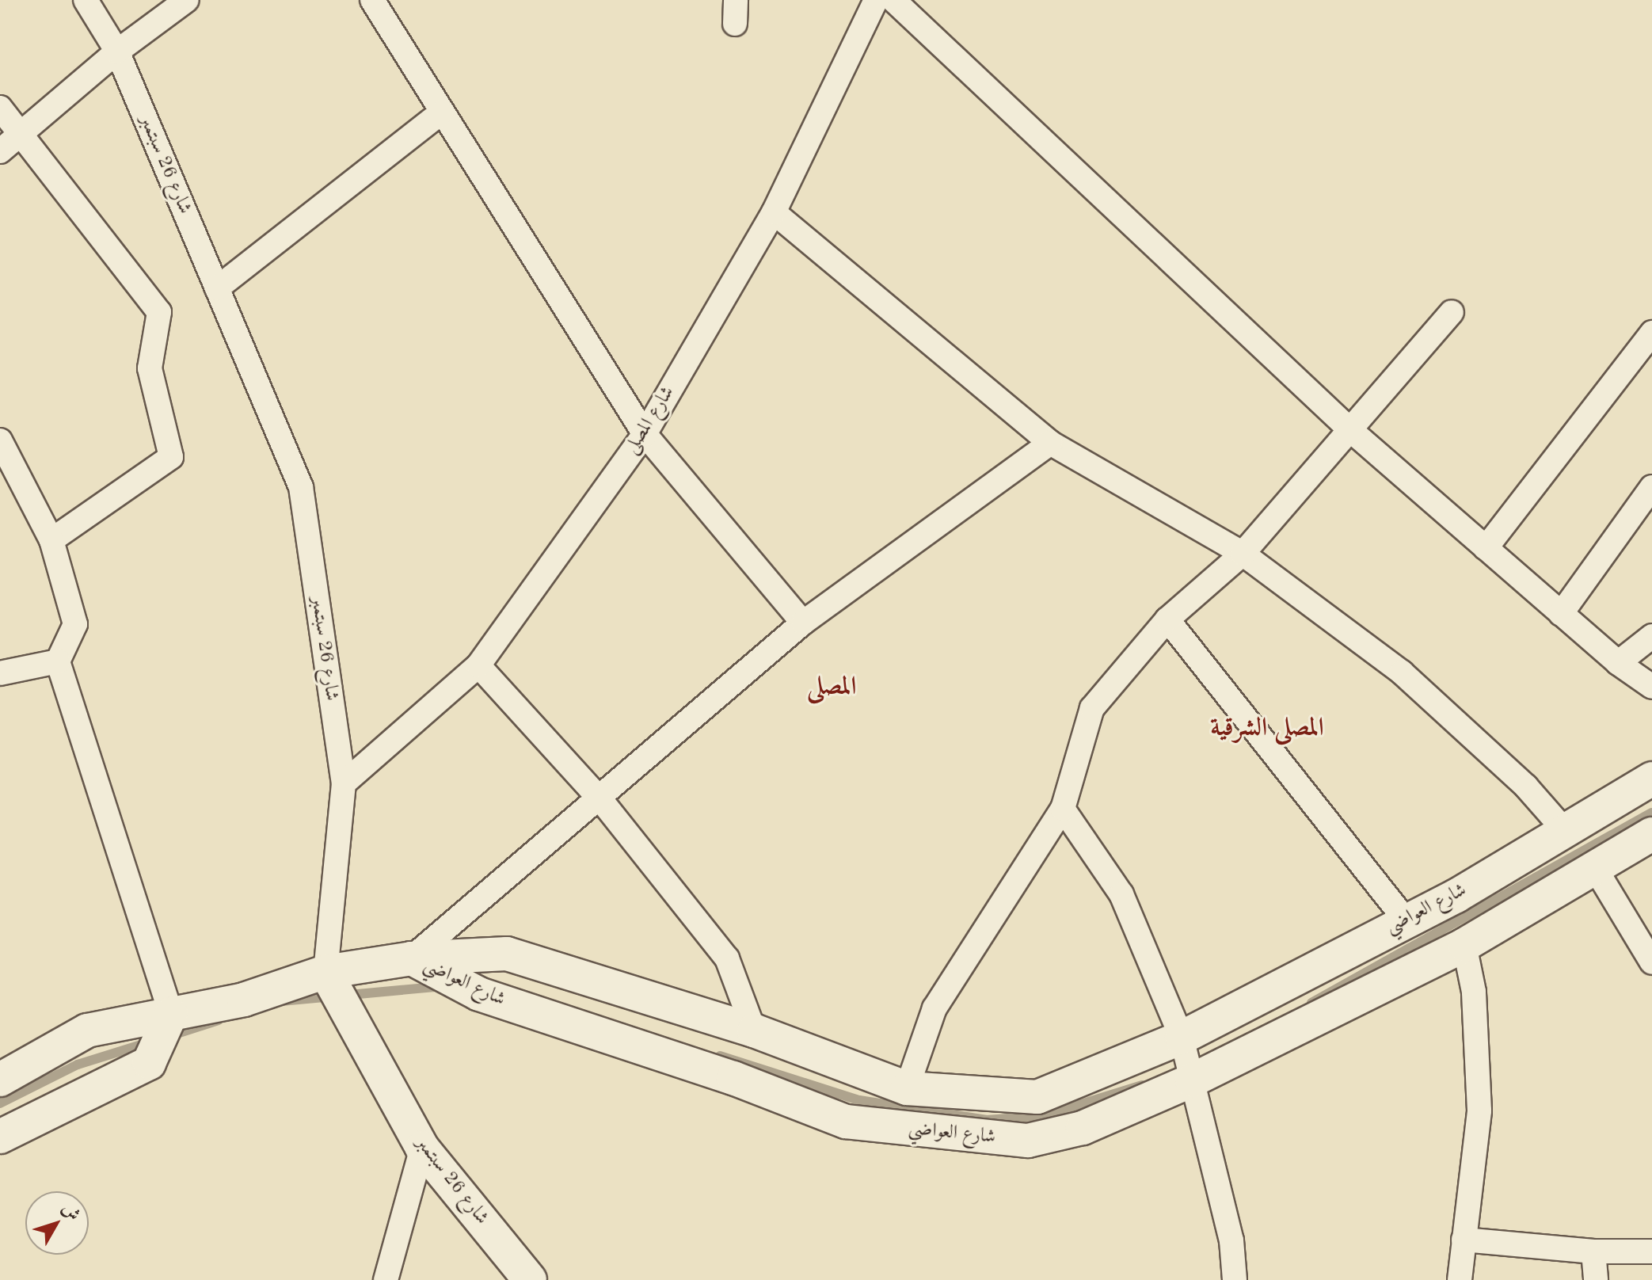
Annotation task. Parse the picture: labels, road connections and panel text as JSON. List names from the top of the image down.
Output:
{
  "streets": {
    "main road": ["شارع 26 سبتمبر", "شارع العواضي"],
    "street": ["شارع المصلى"]
  },
  "crossings": [
    ["شارع 26 سبتمبر", "شارع المصلى"]
  ],
  "districts": ["المصلى", "المصلى الشرقية"],
  "north": "top right"
}
